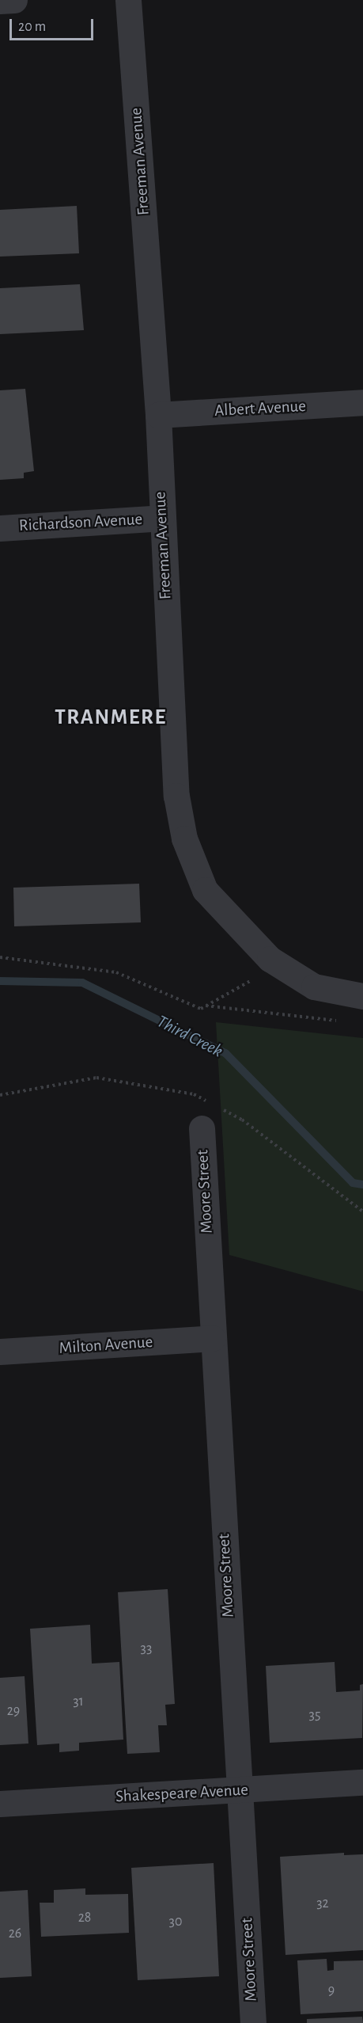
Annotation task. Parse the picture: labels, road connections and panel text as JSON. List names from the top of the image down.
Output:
{
  "streets": {
    "street": [
      "Freeman Avenue",
      "Albert Avenue",
      "Richardson Avenue",
      "Moore Street",
      "Milton Avenue",
      "Shakespeare Avenue"
    ]
  },
  "crossings": [
    ["Freeman Avenue", "Albert Avenue"],
    ["Freeman Avenue", "Richardson Avenue"],
    ["Moore Street", "Milton Avenue"],
    ["Moore Street", "Shakespeare Avenue"]
  ],
  "districts": ["TRANMERE"],
  "water": ["Third Creek"],
  "house_numbers": [
    "33",
    "31",
    "29",
    "35",
    "32",
    "28",
    "30",
    "26",
    "9"
  ],
  "scale_bar": "20 m"
}
